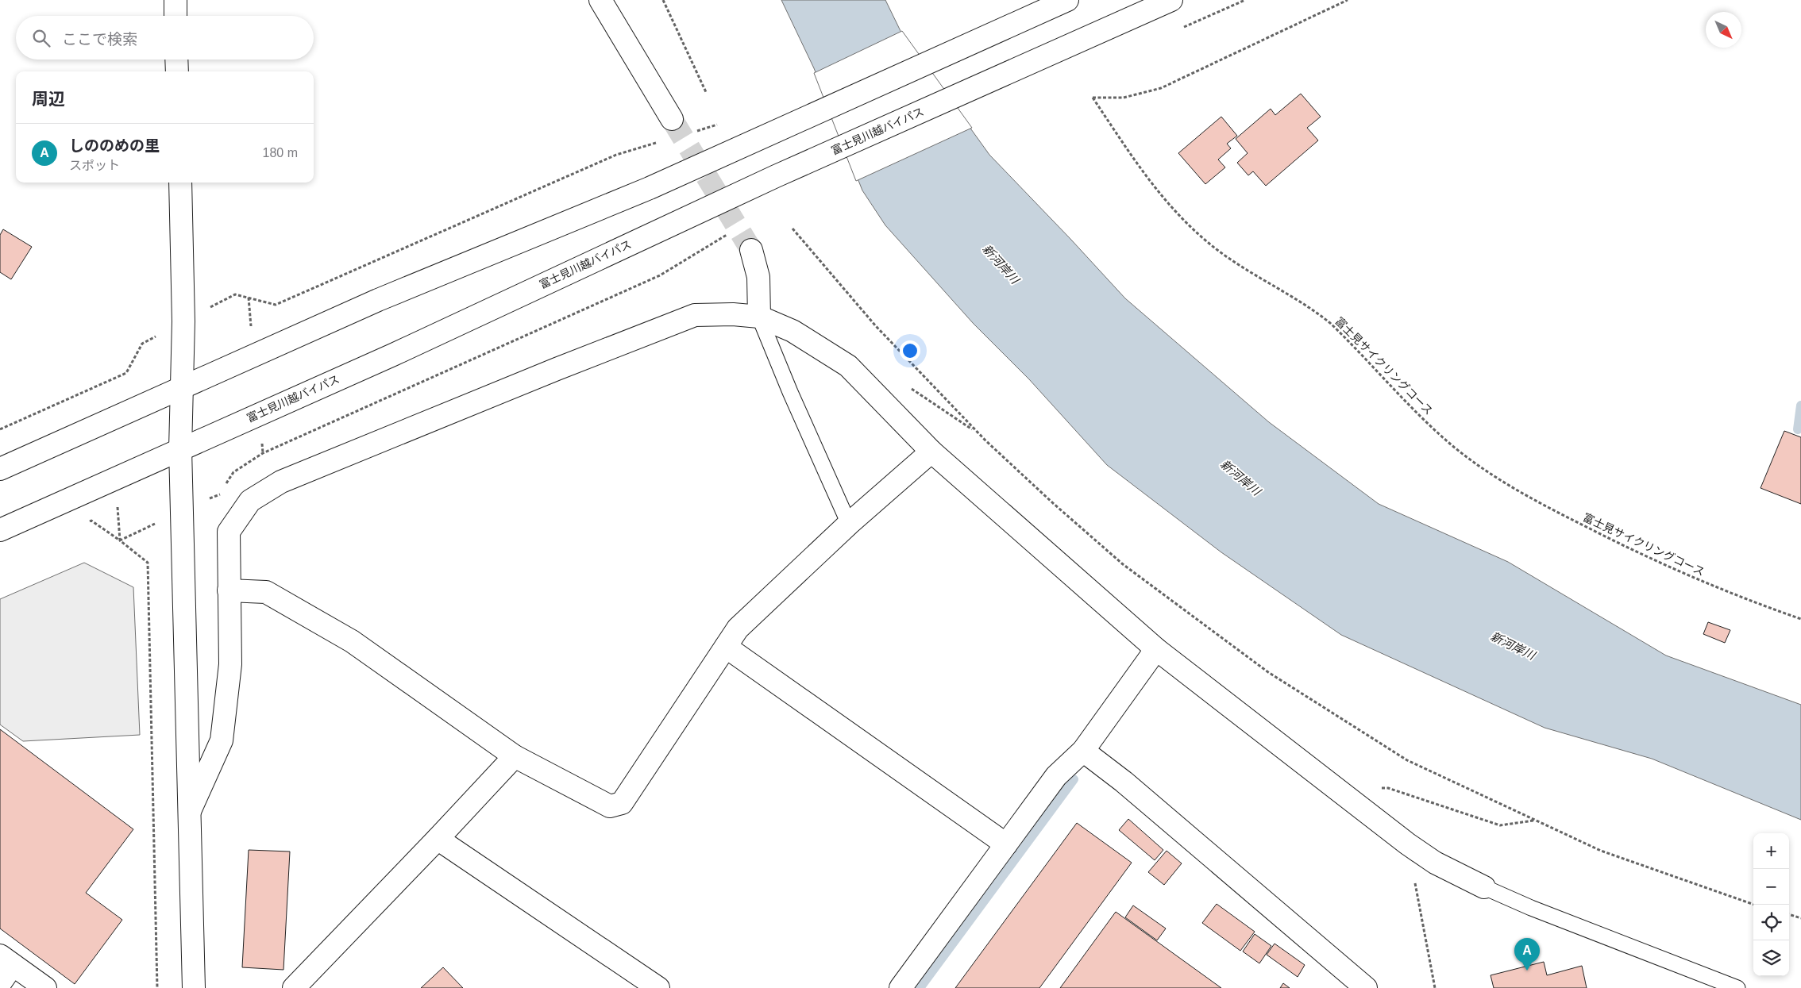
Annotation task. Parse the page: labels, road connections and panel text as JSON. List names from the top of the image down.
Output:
{
  "streets": {
    "main road": ["富士見川越バイパス"],
    "path": ["富士見サイクリングコース"]
  },
  "water": ["新河岸川"],
  "north": "bottom right",
  "page": {
    "search": "ここで検索",
    "heading": "周辺",
    "list": [
      {
        "mark": "A",
        "name": "しののめの里",
        "note": "スポット",
        "value": "180 m"
      }
    ],
    "map_buttons": ["+", "−"],
    "pins": "A"
  }
}
